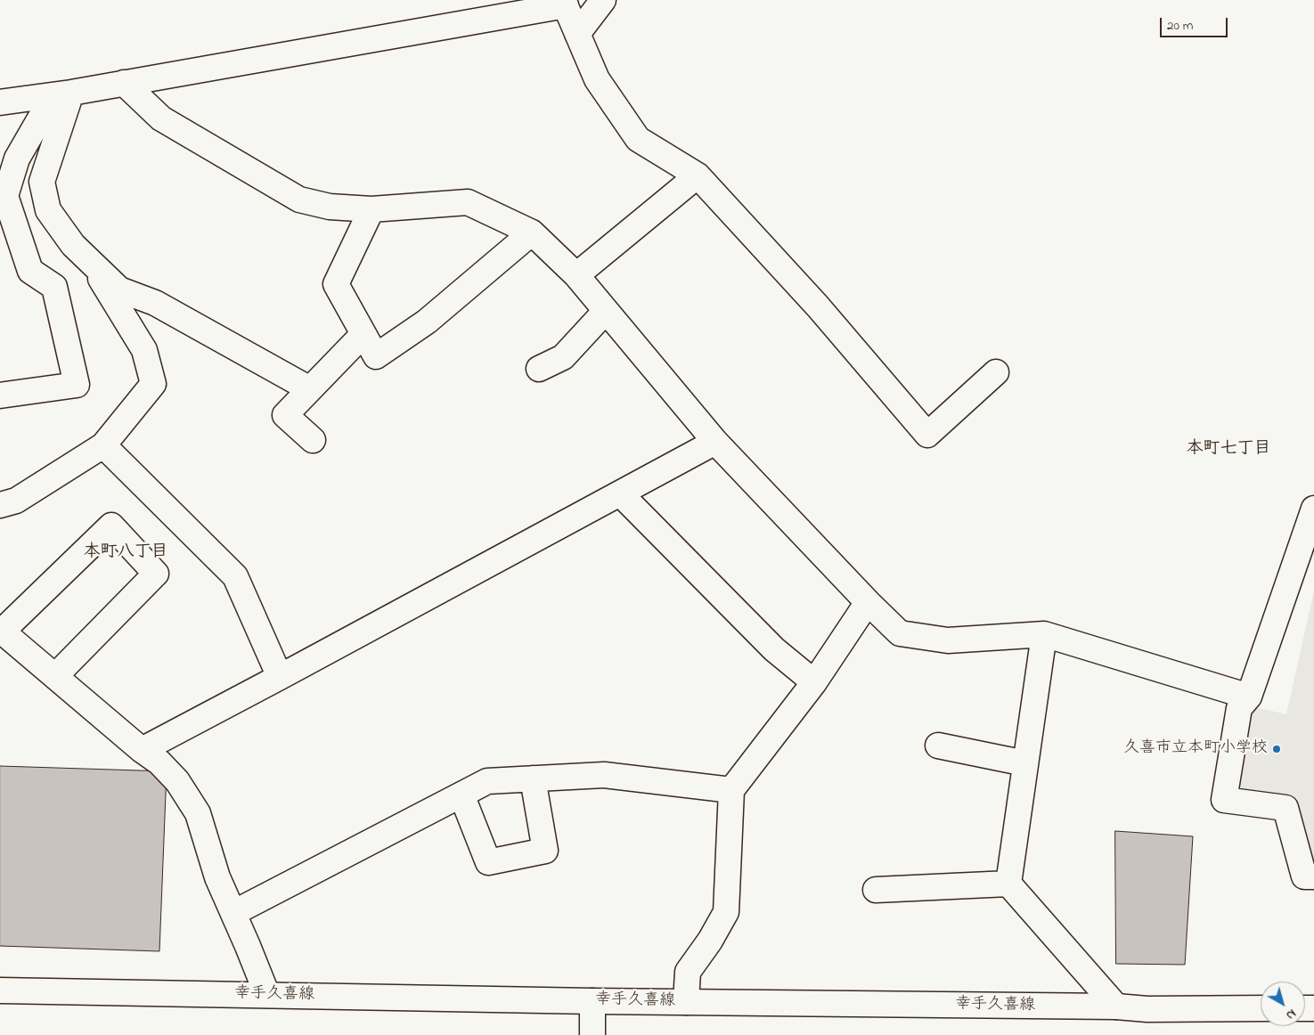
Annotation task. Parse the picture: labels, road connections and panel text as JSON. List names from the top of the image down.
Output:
{
  "streets": {
    "street": ["幸手久喜線"]
  },
  "districts": ["本町七丁目", "本町八丁目"],
  "places": ["久喜市立本町小学校"],
  "scale_bar": "20 m",
  "north": "bottom right"
}
